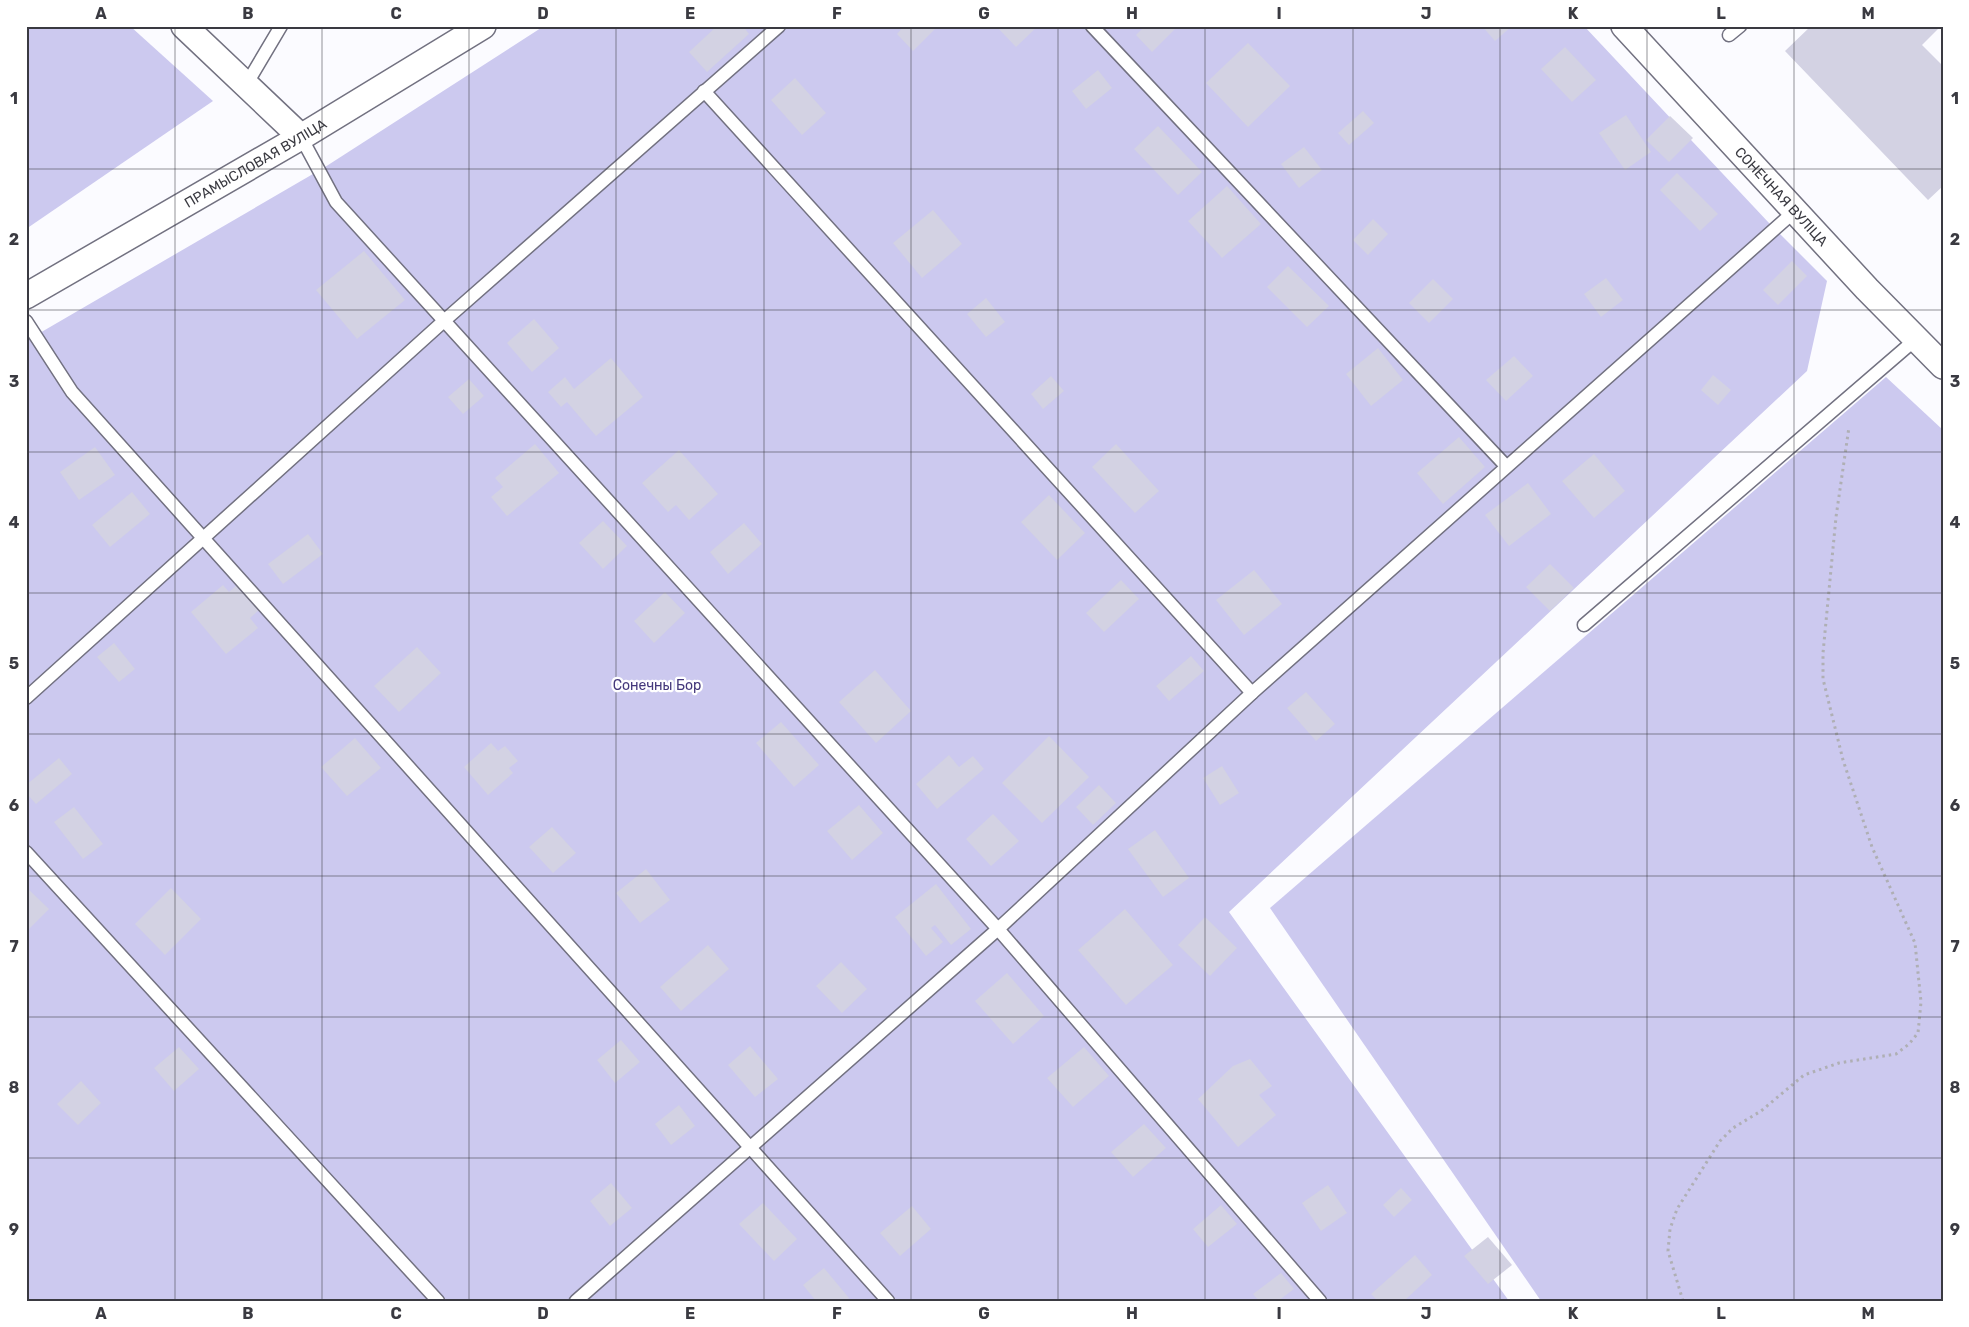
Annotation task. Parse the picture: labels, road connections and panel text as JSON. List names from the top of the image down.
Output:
{
  "streets": {
    "street": ["ПРАМЫСЛОВАЯ ВУЛІЦА", "СОНЕЧНАЯ ВУЛІЦА"]
  },
  "parks": ["Сонечны Бор"],
  "grid": {
    "columns": [
      "A",
      "B",
      "C",
      "D",
      "E",
      "F",
      "G",
      "H",
      "I",
      "J",
      "K",
      "L",
      "M"
    ],
    "rows": [
      "1",
      "2",
      "3",
      "4",
      "5",
      "6",
      "7",
      "8",
      "9"
    ]
  }
}
